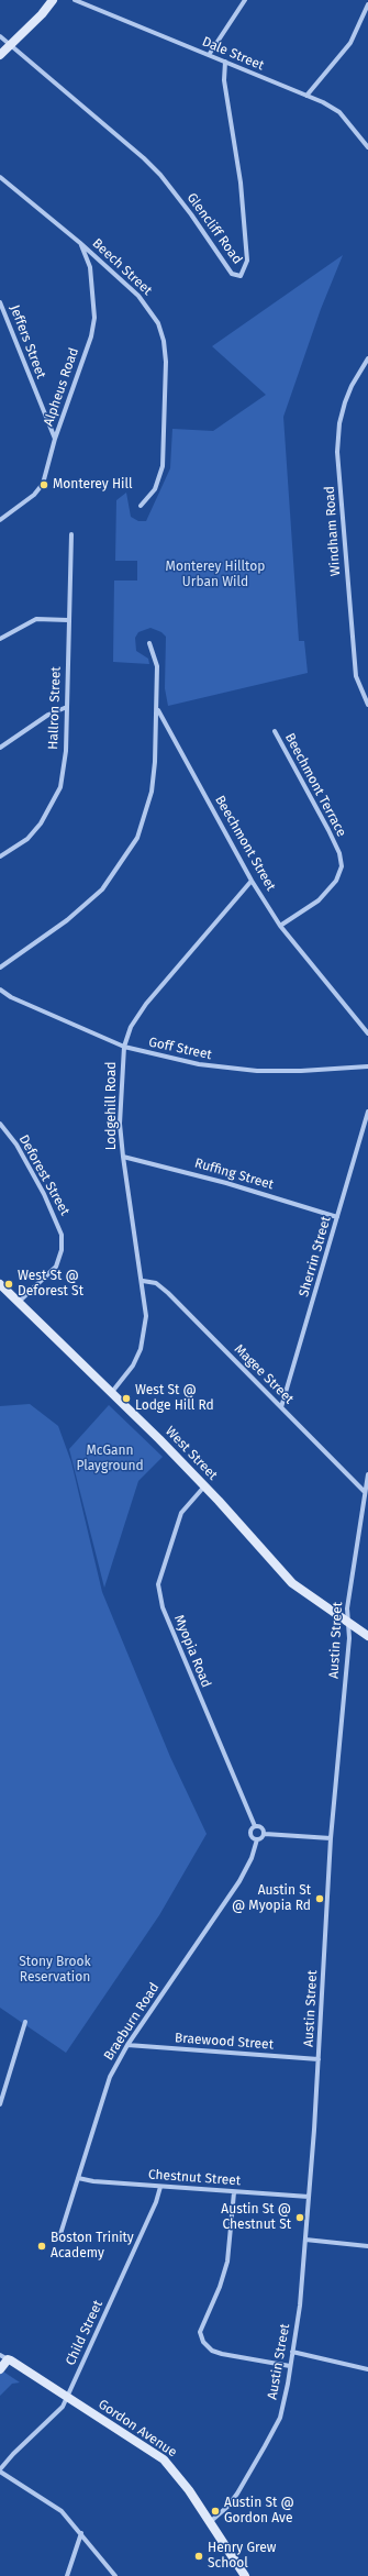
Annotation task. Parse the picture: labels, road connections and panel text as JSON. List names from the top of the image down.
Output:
{
  "streets": {
    "street": [
      "Dale Street",
      "Glencliff Road",
      "Beech Street",
      "Jeffers Street",
      "Alpheus Road",
      "Windham Road",
      "Hallron Street",
      "Beechmont Terrace",
      "Beechmont Street",
      "Goff Street",
      "Lodgehill Road",
      "Ruffing Street",
      "Deforest Street",
      "Sherrin Street",
      "Magee Street",
      "West Street",
      "Austin Street",
      "Myopia Road",
      "Braeburn Road",
      "Braewood Street",
      "Chestnut Street",
      "Child Street",
      "Gordon Avenue"
    ]
  },
  "crossings": [
    ["Dale Street", "Glencliff Road"],
    ["Beech Street", "Alpheus Road"],
    ["Jeffers Street", "Alpheus Road"],
    ["Beechmont Terrace", "Beechmont Street"],
    ["Beechmont Street", "Lodgehill Road"],
    ["Goff Street", "Lodgehill Road"],
    ["Lodgehill Road", "Ruffing Street"],
    ["Lodgehill Road", "Magee Street"],
    ["Lodgehill Road", "West Street"],
    ["Ruffing Street", "Sherrin Street"],
    ["Deforest Street", "West Street"],
    ["Sherrin Street", "Magee Street"],
    ["Magee Street", "Austin Street"],
    ["West Street", "Austin Street"],
    ["West Street", "Myopia Road"],
    ["Austin Street", "Braewood Street"],
    ["Austin Street", "Chestnut Street"],
    ["Austin Street", "Gordon Avenue"],
    ["Myopia Road", "Braeburn Road"],
    ["Braeburn Road", "Braewood Street"],
    ["Braeburn Road", "Chestnut Street"],
    ["Chestnut Street", "Child Street"],
    ["Child Street", "Gordon Avenue"]
  ],
  "parks": ["Monterey Hilltop Urban Wild", "McGann Playground", "Stony Brook Reservation"],
  "places": [
    "Monterey Hill",
    "West St @ Deforest St",
    "West St @ Lodge Hill Rd",
    "Austin St @ Myopia Rd",
    "Austin St @ Chestnut St",
    "Boston Trinity Academy",
    "Austin St @ Gordon Ave",
    "Henry Grew School"
  ]
}
